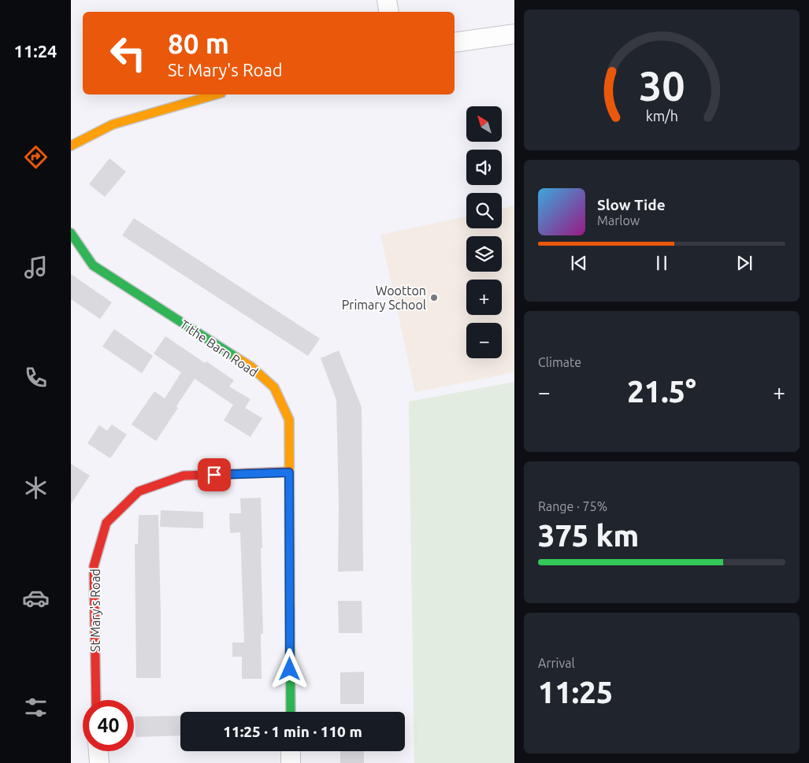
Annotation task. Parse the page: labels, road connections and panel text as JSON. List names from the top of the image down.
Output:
{
  "streets": {
    "street": ["Tithe Barn Road", "St Mary's Road"]
  },
  "crossings": [
    ["Tithe Barn Road", "St Mary's Road"]
  ],
  "places": ["Wootton Primary School"],
  "north": "top left",
  "page": {
    "tabs": "11:24",
    "turn": ["80 m", "St Mary's Road"],
    "map_buttons": ["+", "−"],
    "song": ["Slow Tide", "Marlow"],
    "tile": [
      "Climate",
      ["Range · 75%", "375 km"],
      ["Arrival", "11:25"]
    ],
    "heat": ["−", "21.5°", "+"],
    "limit": "40",
    "trip": "11:25 · 1 min · 110 m",
    "gauge": ["30", "km/h"]
  }
}
